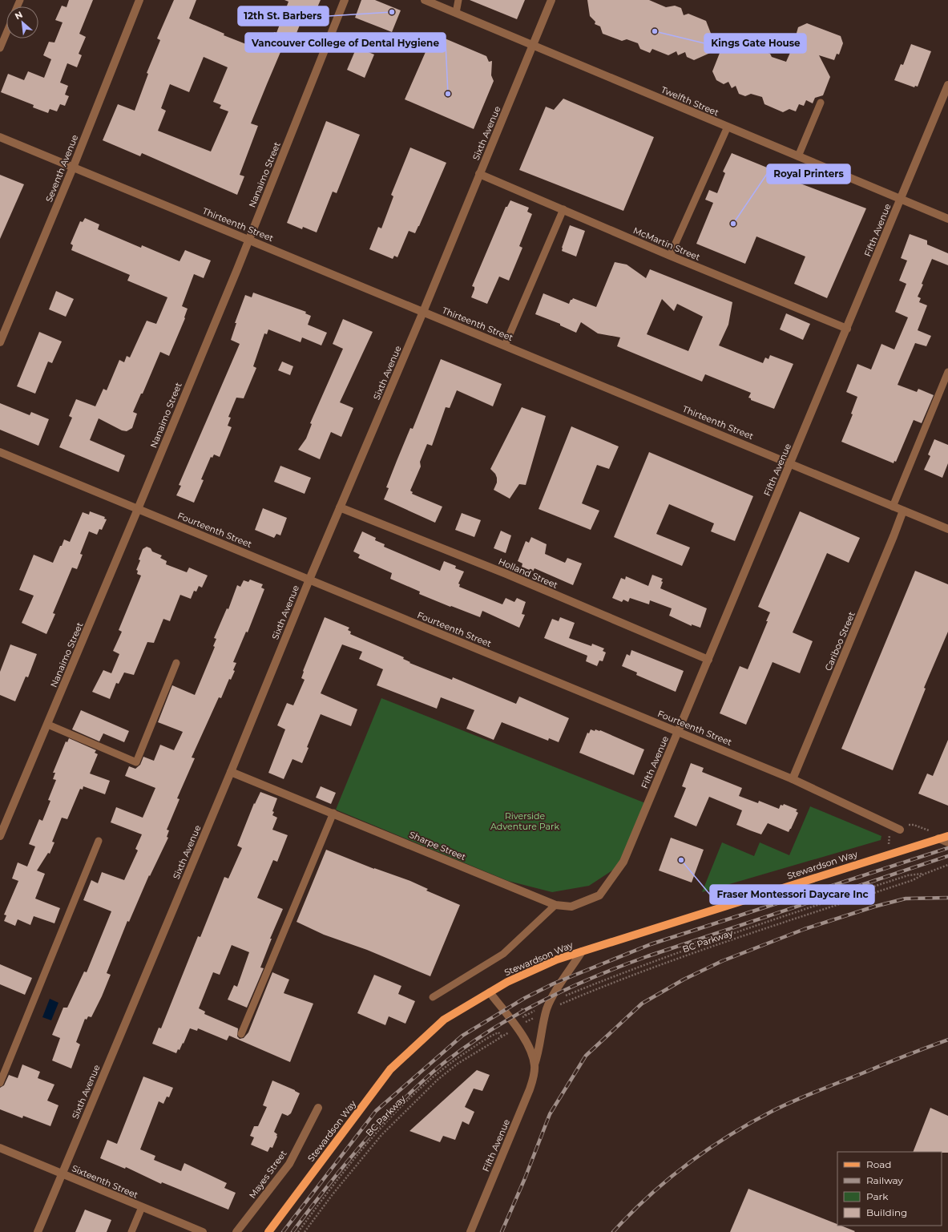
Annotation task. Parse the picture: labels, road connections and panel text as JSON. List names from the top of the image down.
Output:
{
  "streets": {
    "main road": ["Stewardson Way"],
    "street": [
      "Twelfth Street",
      "Sixth Avenue",
      "Seventh Avenue",
      "Nanaimo Street",
      "Thirteenth Street",
      "Fifth Avenue",
      "McMartin Street",
      "Fourteenth Street",
      "Holland Street",
      "Cariboo Street",
      "Sharpe Street",
      "Mayes Street",
      "Sixteenth Street"
    ],
    "path": ["BC Parkway"]
  },
  "crossings": [
    ["Twelfth Street", "Sixth Avenue"],
    ["Twelfth Street", "Fifth Avenue"],
    ["Sixth Avenue", "Thirteenth Street"],
    ["Sixth Avenue", "McMartin Street"],
    ["Sixth Avenue", "Fourteenth Street"],
    ["Sixth Avenue", "Holland Street"],
    ["Sixth Avenue", "Sharpe Street"],
    ["Sixth Avenue", "Sixteenth Street"],
    ["Seventh Avenue", "Thirteenth Street"],
    ["Nanaimo Street", "Thirteenth Street"],
    ["Nanaimo Street", "Fourteenth Street"],
    ["Thirteenth Street", "Fifth Avenue"],
    ["Thirteenth Street", "Cariboo Street"],
    ["Fifth Avenue", "McMartin Street"],
    ["Fifth Avenue", "Fourteenth Street"],
    ["Fifth Avenue", "Holland Street"],
    ["Fifth Avenue", "Sharpe Street"],
    ["Fifth Avenue", "Stewardson Way"],
    ["Fifth Avenue", "BC Parkway"],
    ["Fourteenth Street", "Cariboo Street"]
  ],
  "parks": ["Riverside Adventure Park"],
  "places": [
    "12th St. Barbers",
    "Kings Gate House",
    "Vancouver College of Dental Hygiene",
    "Royal Printers",
    "Fraser Montessori Daycare Inc"
  ],
  "legend": [
    "Road",
    "Railway",
    "Park",
    "Building"
  ],
  "north": "top left"
}
